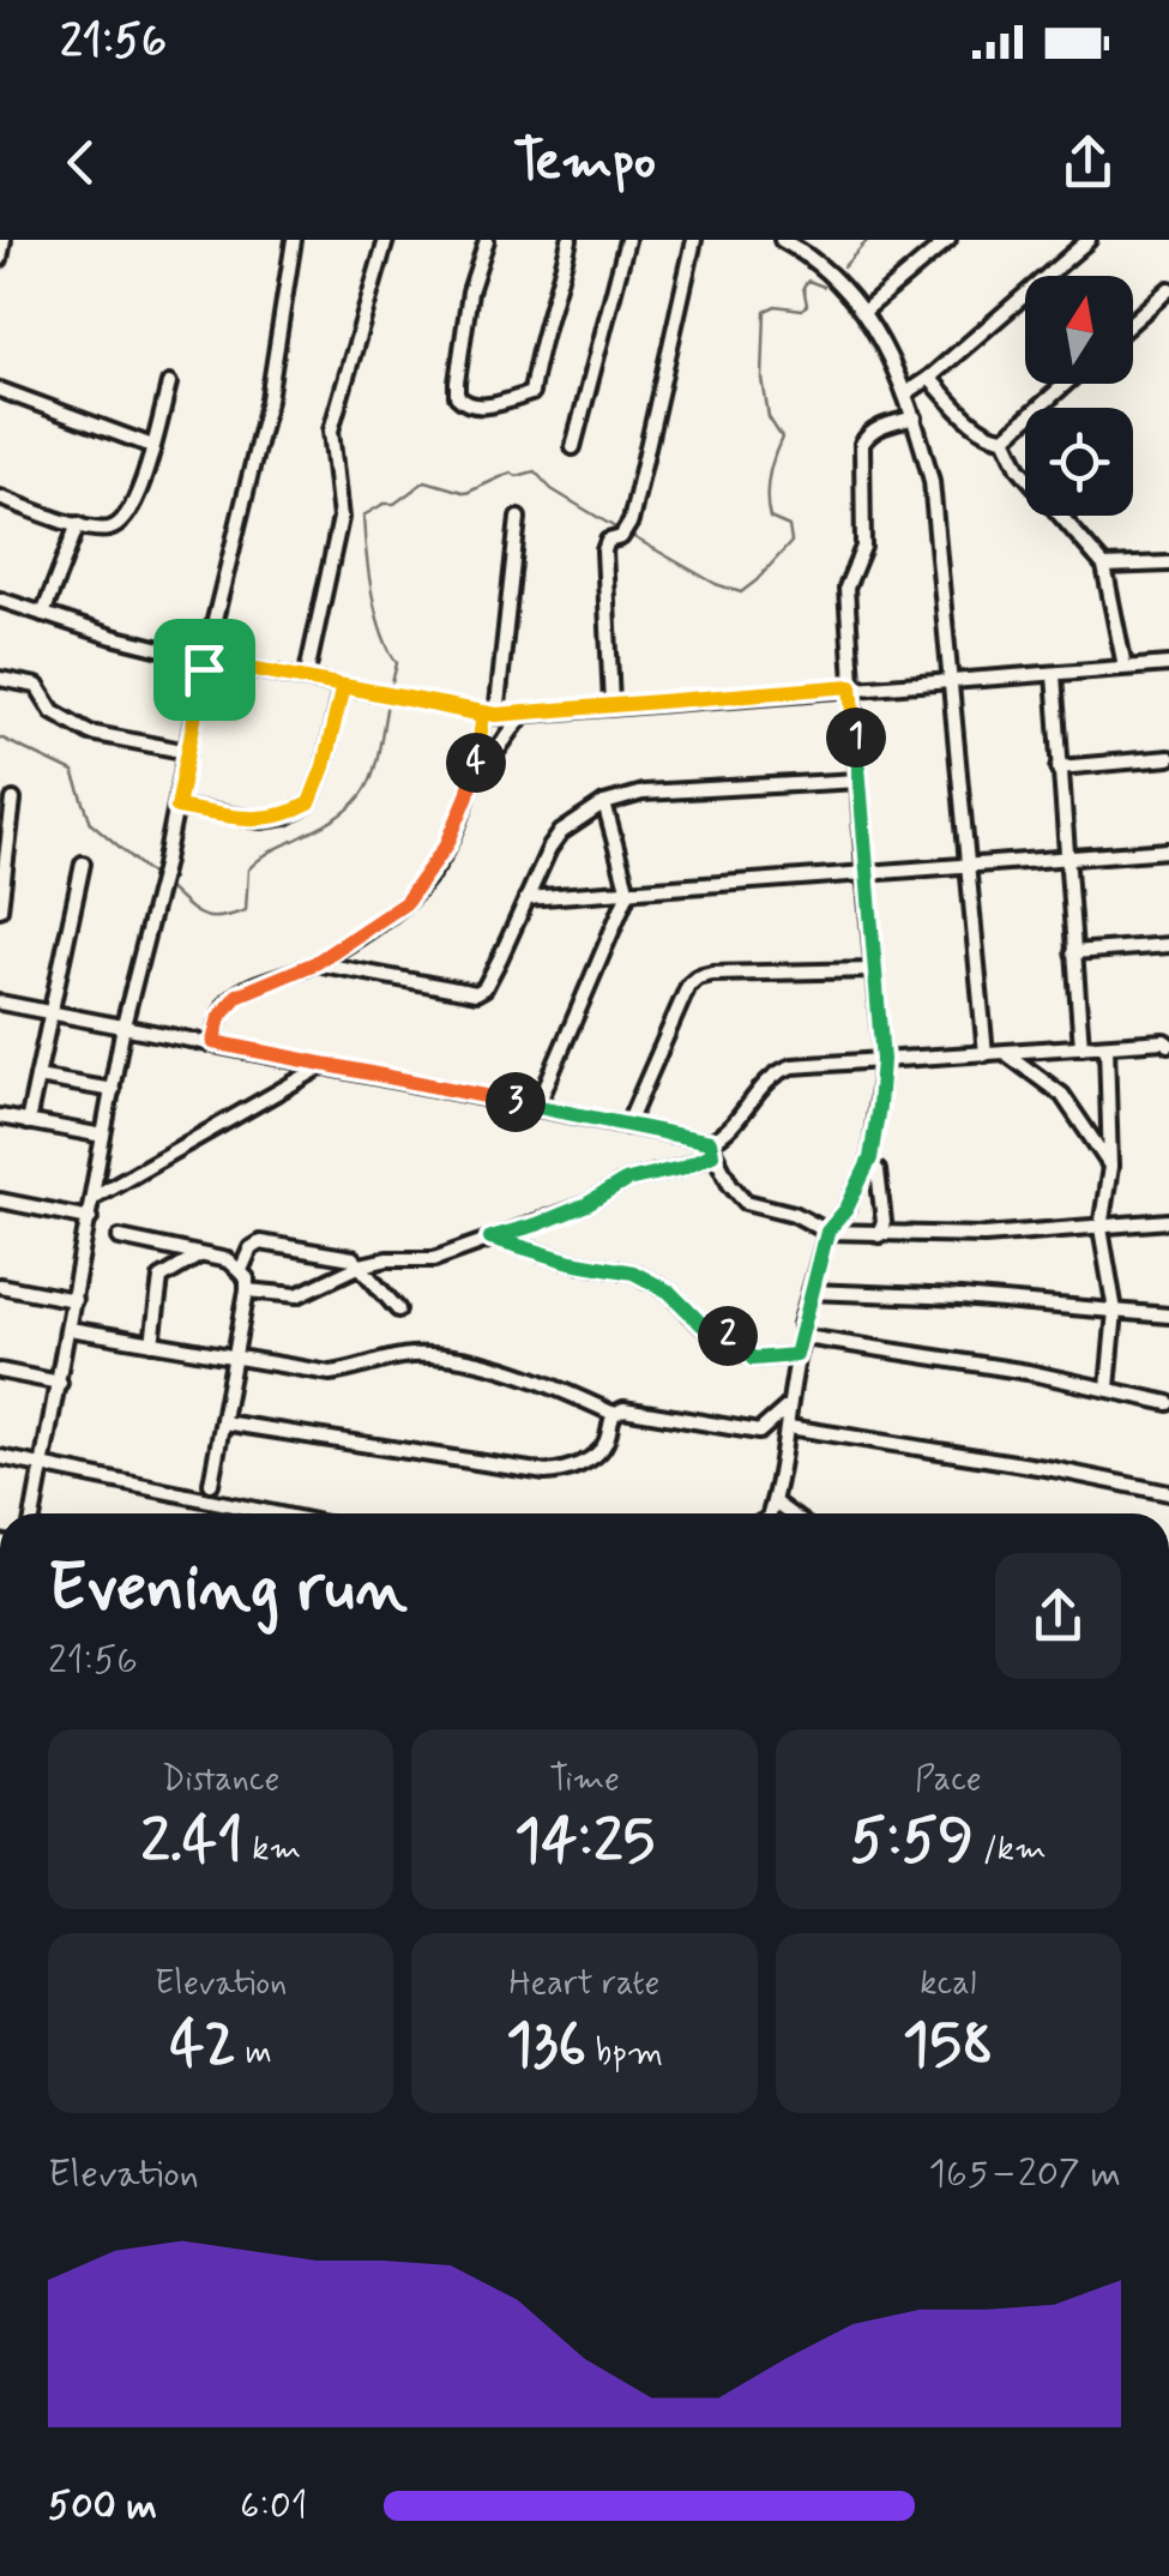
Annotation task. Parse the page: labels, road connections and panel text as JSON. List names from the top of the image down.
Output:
{
  "north": "top",
  "page": {
    "status": "21:56",
    "header": "Tempo",
    "pins": [
      "1",
      "4",
      "3",
      "2"
    ],
    "heading": ["Evening run", "21:56"],
    "stats": [
      ["Distance", "2.41 km"],
      ["Time", "14:25"],
      ["Pace", "5:59 /km"],
      ["Elevation", "42 m"],
      ["Heart rate", "136 bpm"],
      ["kcal", "158"]
    ],
    "chart": ["Elevation", "165–207 m"],
    "list": [
      {
        "name": "500 m",
        "note": "6:01"
      }
    ]
  }
}
